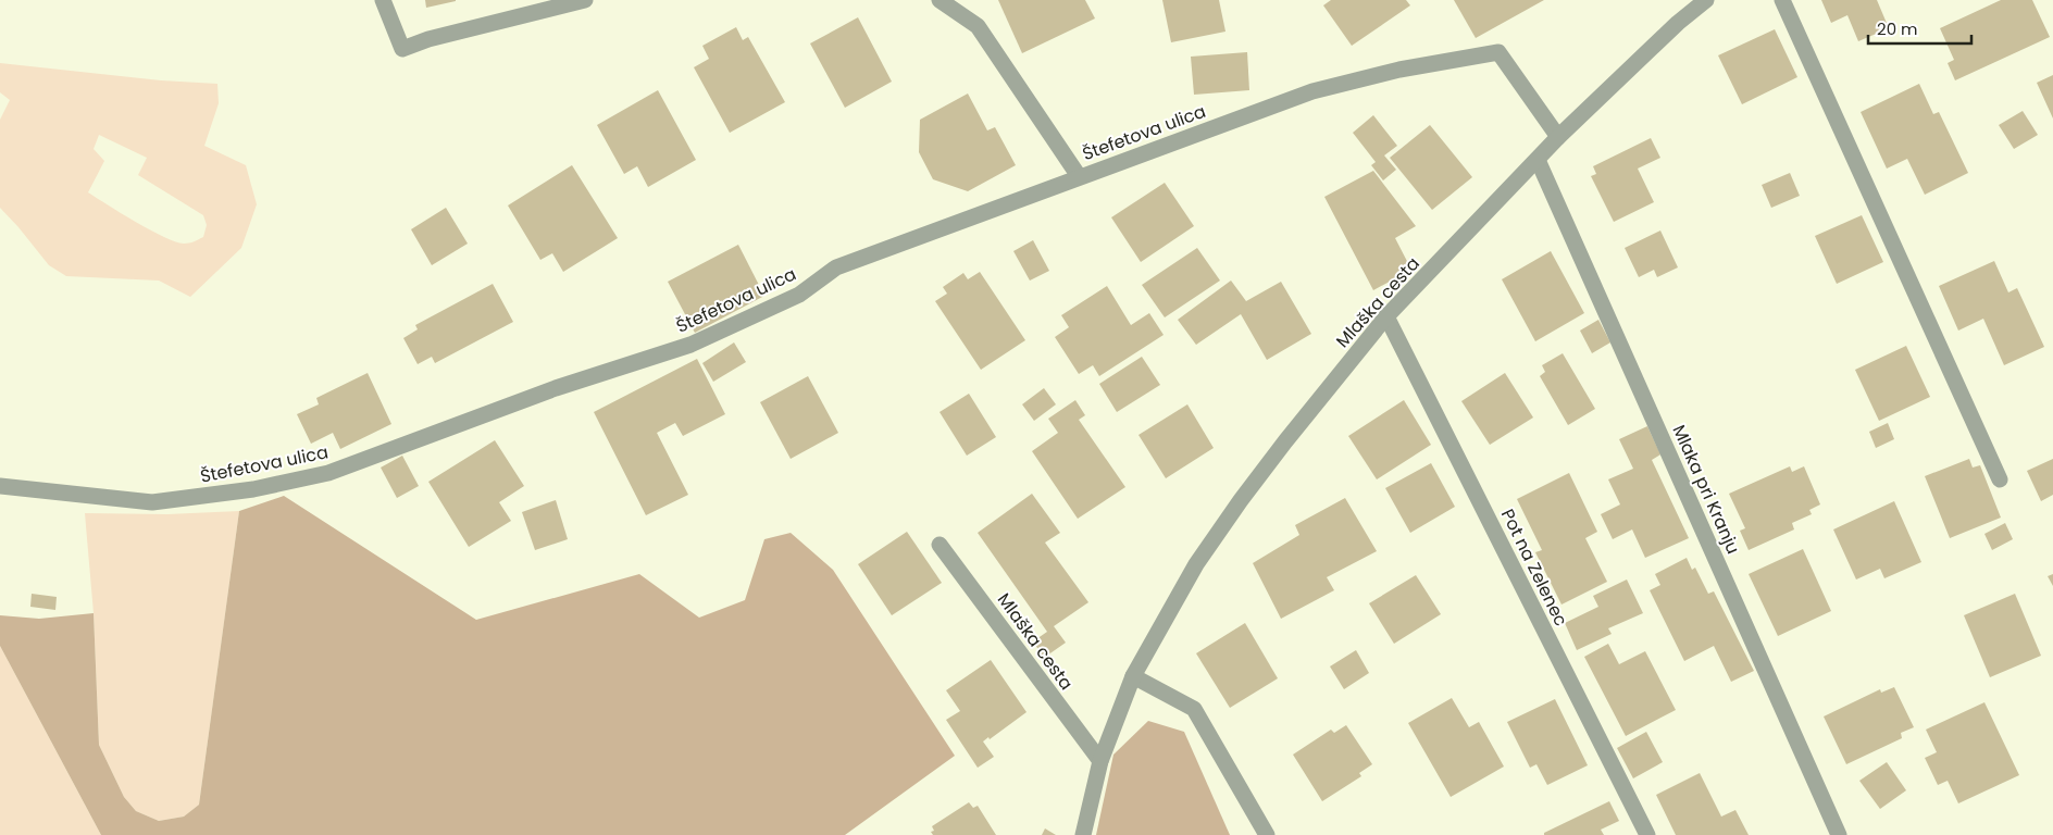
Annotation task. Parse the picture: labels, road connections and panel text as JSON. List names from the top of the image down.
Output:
{
  "streets": {
    "street": [
      "Štefetova ulica",
      "Mlaška cesta",
      "Mlaka pri Kranju",
      "Pot na Zelenec"
    ]
  },
  "crossings": [
    ["Štefetova ulica", "Mlaška cesta"],
    ["Mlaška cesta", "Mlaka pri Kranju"],
    ["Mlaška cesta", "Pot na Zelenec"]
  ],
  "scale_bar": "20 m"
}
